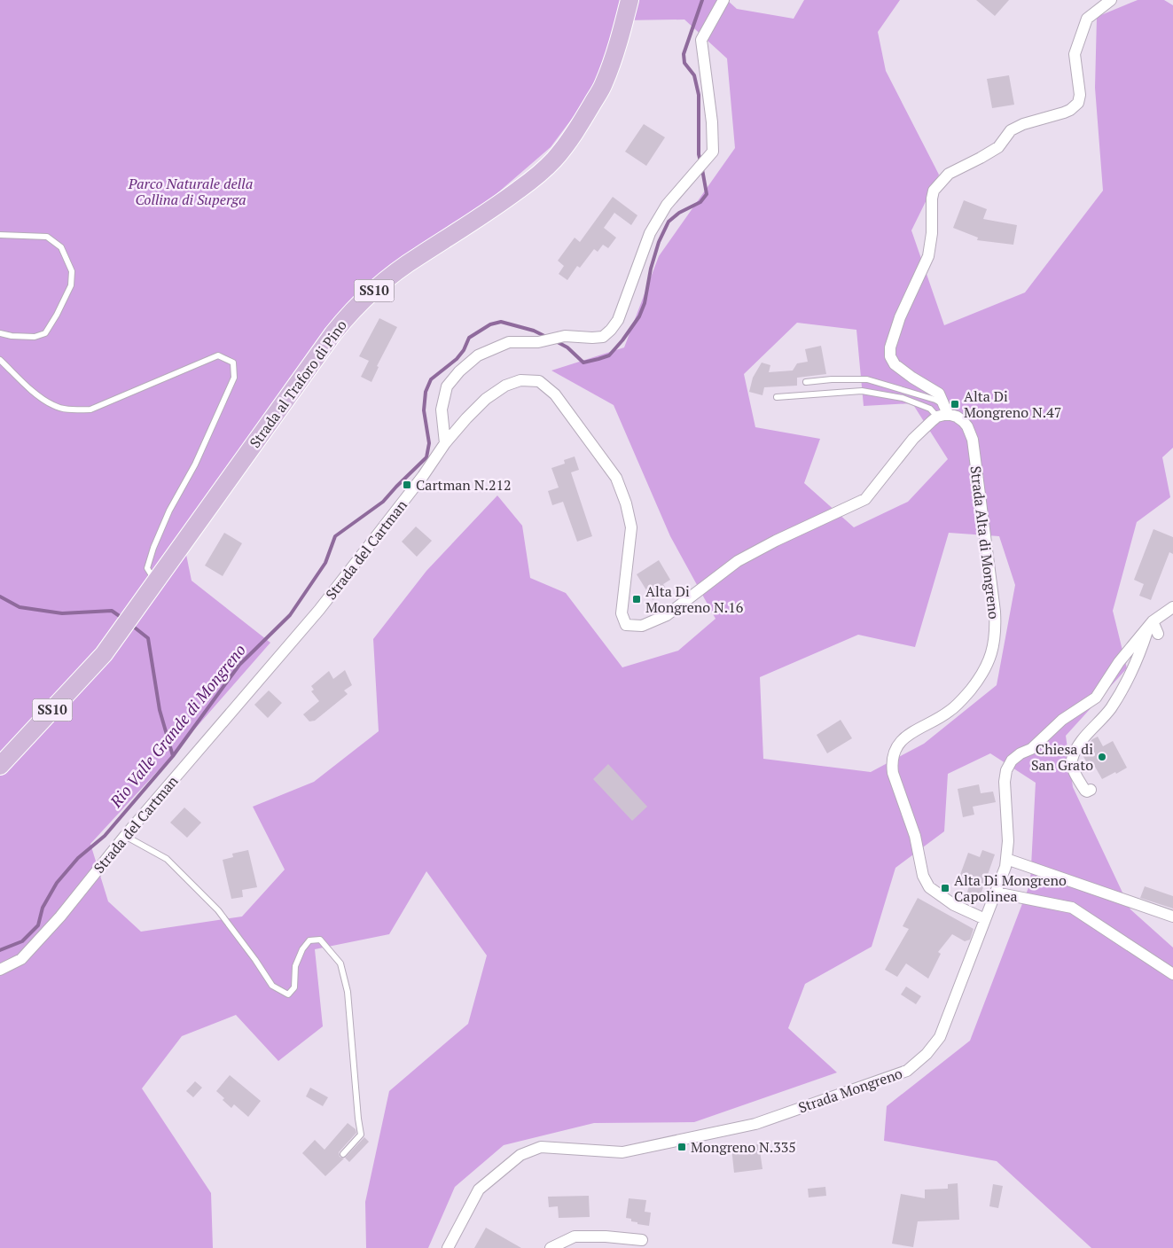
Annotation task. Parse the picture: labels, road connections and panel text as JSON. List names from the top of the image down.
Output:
{
  "streets": {
    "main road": ["SS10", "Strada al Traforo di Pino"],
    "street": ["Strada Alta di Mongreno", "Strada del Cartman", "Strada Mongreno"]
  },
  "crossings": [
    ["Strada Alta di Mongreno", "Strada Mongreno"]
  ],
  "water": ["Rio Valle Grande di Mongreno"],
  "parks": ["Parco Naturale della Collina di Superga"],
  "places": {
    "transit": [
      "Alta Di Mongreno N.47",
      "Cartman N.212",
      "Alta Di Mongreno N.16",
      "Alta Di Mongreno Capolinea",
      "Mongreno N.335"
    ],
    "other": ["Chiesa di San Grato"]
  }
}
